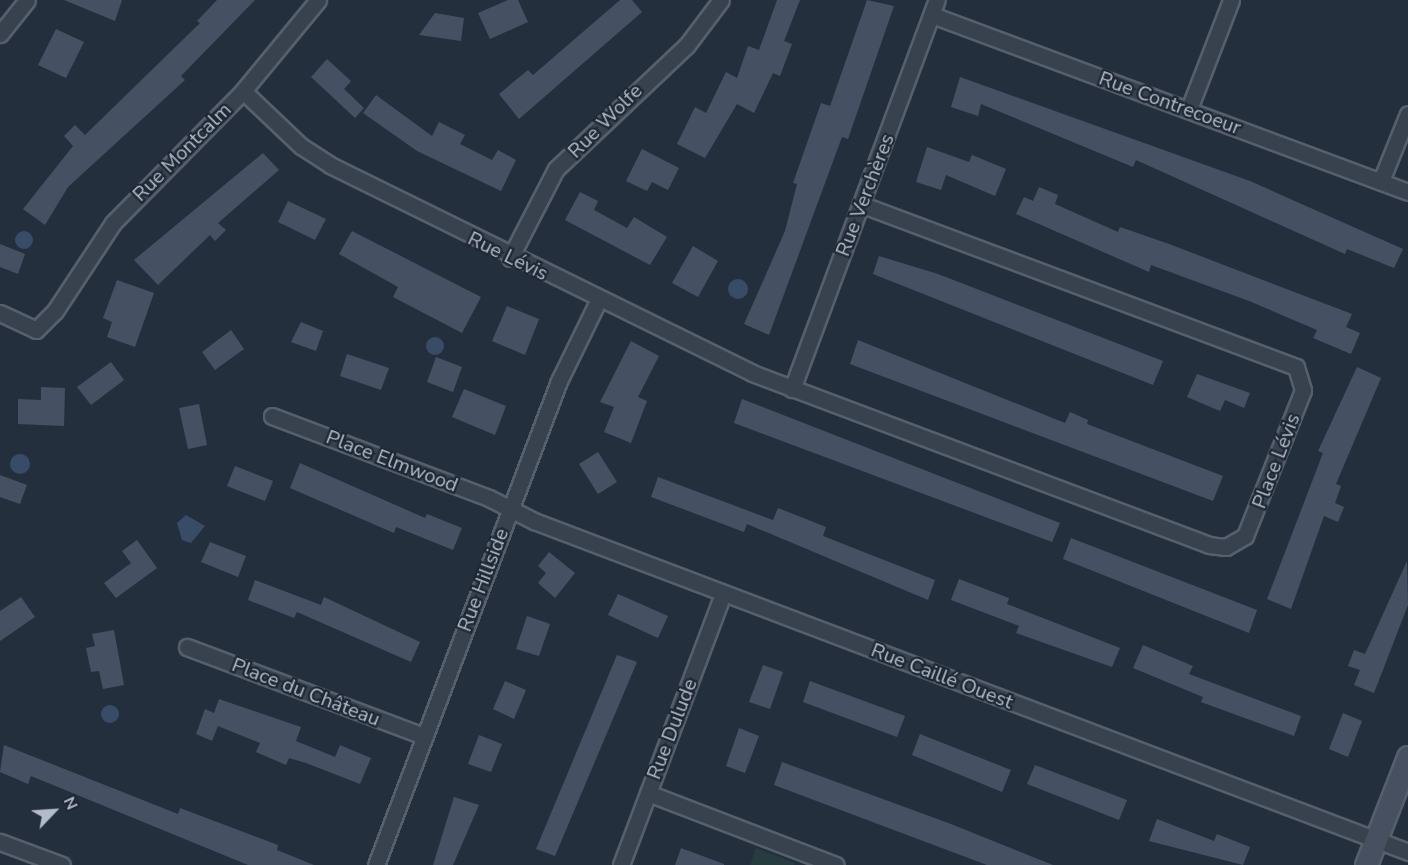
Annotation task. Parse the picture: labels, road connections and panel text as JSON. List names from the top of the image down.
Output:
{
  "streets": {
    "street": [
      "Rue Contrecoeur",
      "Rue Wolfe",
      "Rue Montcalm",
      "Rue Verchères",
      "Rue Lévis",
      "Place Elmwood",
      "Place Lévis",
      "Rue Hillside",
      "Rue Caillé Ouest",
      "Place du Château",
      "Rue Dulude"
    ]
  },
  "crossings": [
    ["Rue Contrecoeur", "Rue Verchères"],
    ["Rue Wolfe", "Rue Lévis"],
    ["Rue Montcalm", "Rue Lévis"],
    ["Rue Verchères", "Rue Lévis"],
    ["Rue Verchères", "Place Lévis"],
    ["Rue Lévis", "Place Lévis"],
    ["Rue Lévis", "Rue Hillside"],
    ["Place Elmwood", "Rue Hillside"],
    ["Place Elmwood", "Rue Caillé Ouest"],
    ["Rue Hillside", "Rue Caillé Ouest"],
    ["Rue Hillside", "Place du Château"],
    ["Rue Caillé Ouest", "Rue Dulude"]
  ],
  "north": "top right"
}
